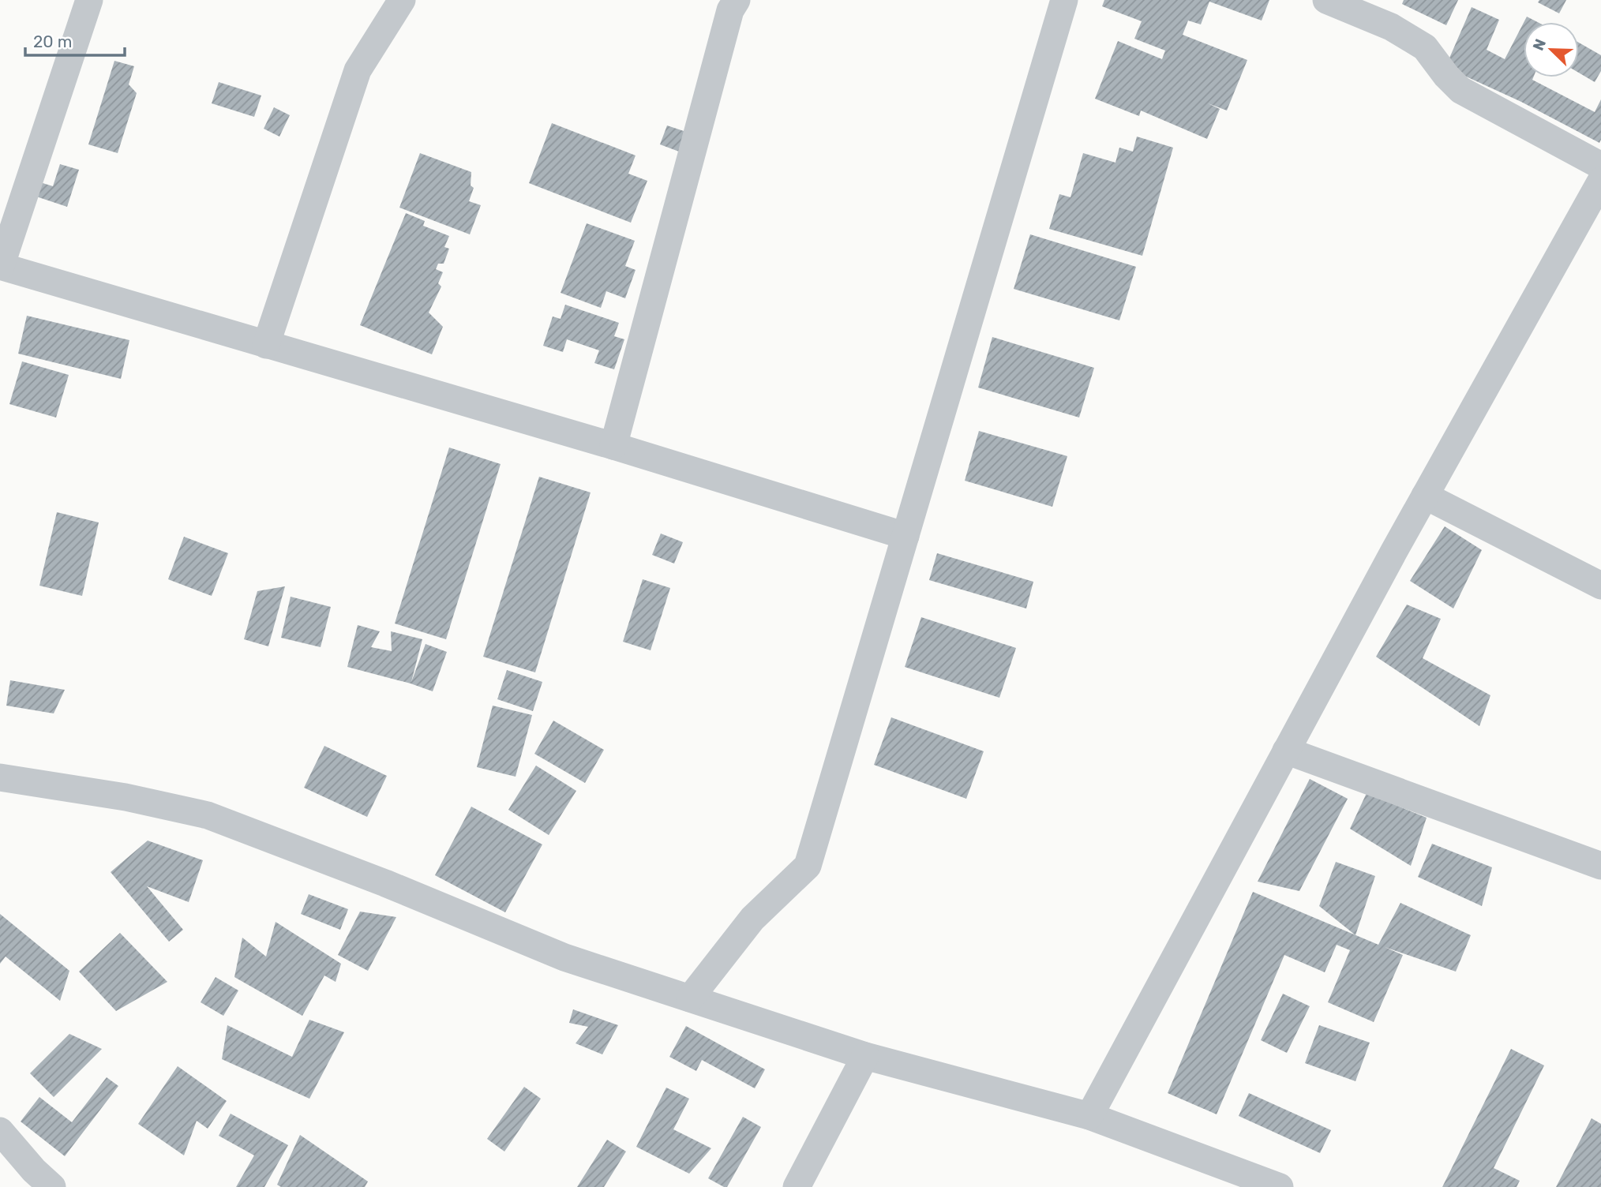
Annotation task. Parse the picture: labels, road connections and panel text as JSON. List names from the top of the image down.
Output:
{
  "scale_bar": "20 m",
  "north": "top left"
}
